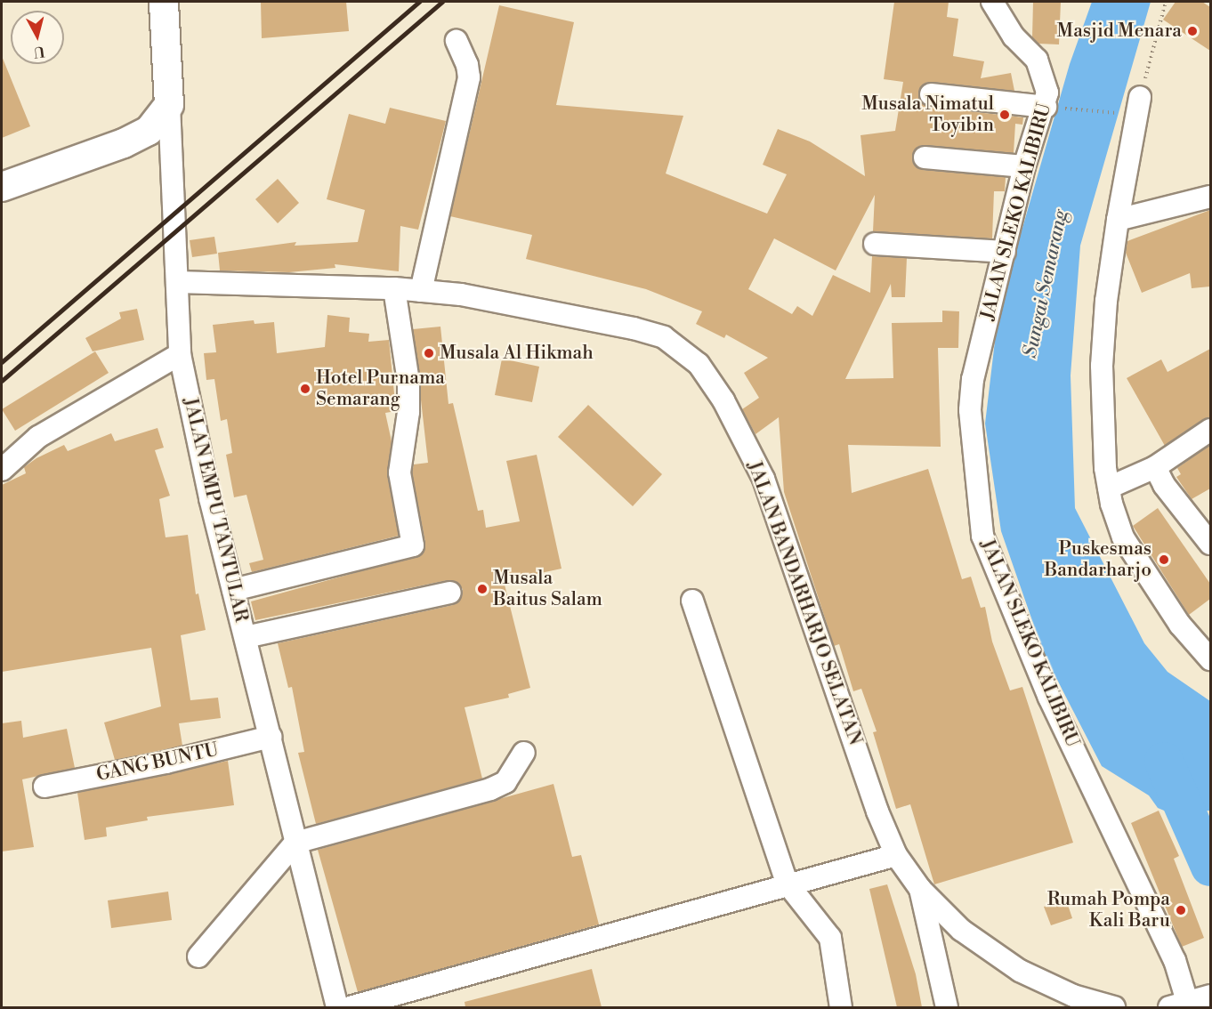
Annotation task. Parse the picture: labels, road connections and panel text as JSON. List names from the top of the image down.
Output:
{
  "streets": {
    "main road": ["JALAN EMPU TANTULAR"],
    "street": ["JALAN SLEKO KALIBIRU", "JALAN BANDARHARJO SELATAN", "GANG BUNTU"]
  },
  "crossings": [
    ["JALAN EMPU TANTULAR", "JALAN BANDARHARJO SELATAN"],
    ["JALAN EMPU TANTULAR", "GANG BUNTU"]
  ],
  "water": ["Sungai Semarang"],
  "places": [
    "Masjid Menara",
    "Musala Nimatul Toyibin",
    "Musala Al Hikmah",
    "Hotel Purnama Semarang",
    "Puskesmas Bandarharjo",
    "Musala Baitus Salam",
    "Rumah Pompa Kali Baru"
  ],
  "north": "bottom"
}
